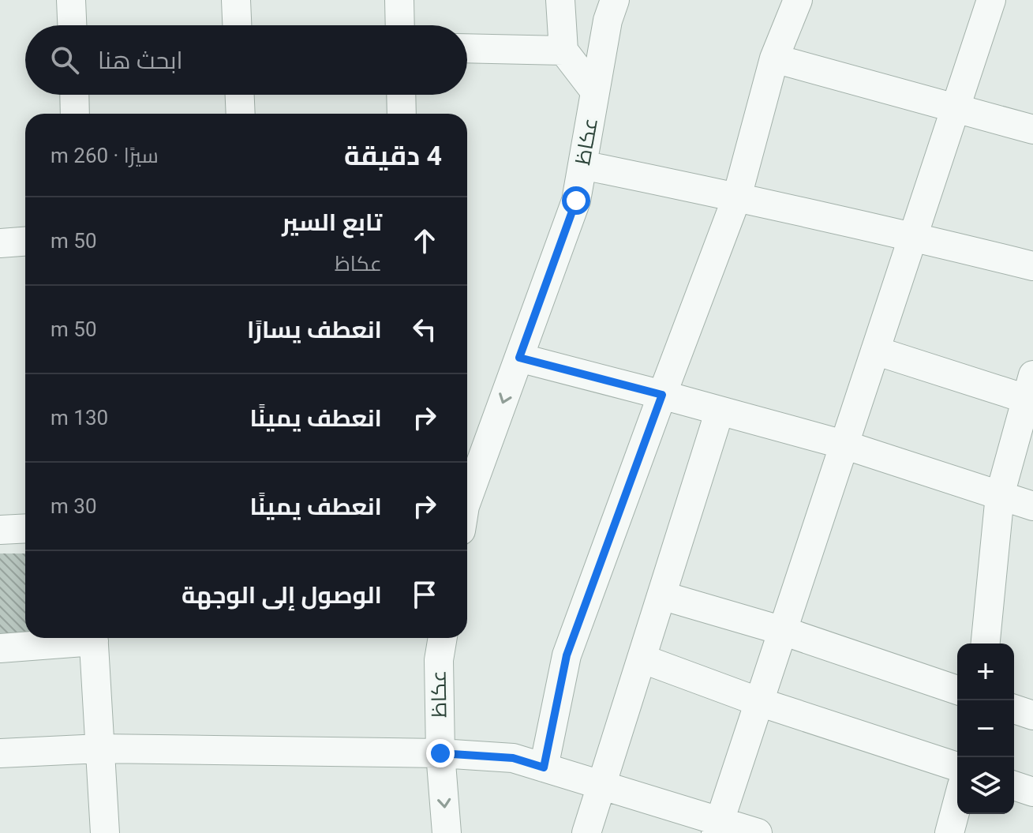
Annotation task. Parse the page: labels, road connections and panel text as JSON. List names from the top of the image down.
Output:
{
  "streets": {
    "street": ["عكاظ"]
  },
  "page": {
    "search": "ابحث هنا",
    "heading": ["4 دقيقة", "سيرًا · 260 m"],
    "list": [
      ["تابع السير", "عكاظ", "50 m"],
      ["انعطف يسارًا", "50 m"],
      ["انعطف يمينًا", "130 m"],
      ["انعطف يمينًا", "30 m"],
      "الوصول إلى الوجهة"
    ],
    "map_buttons": ["+", "−"]
  }
}
